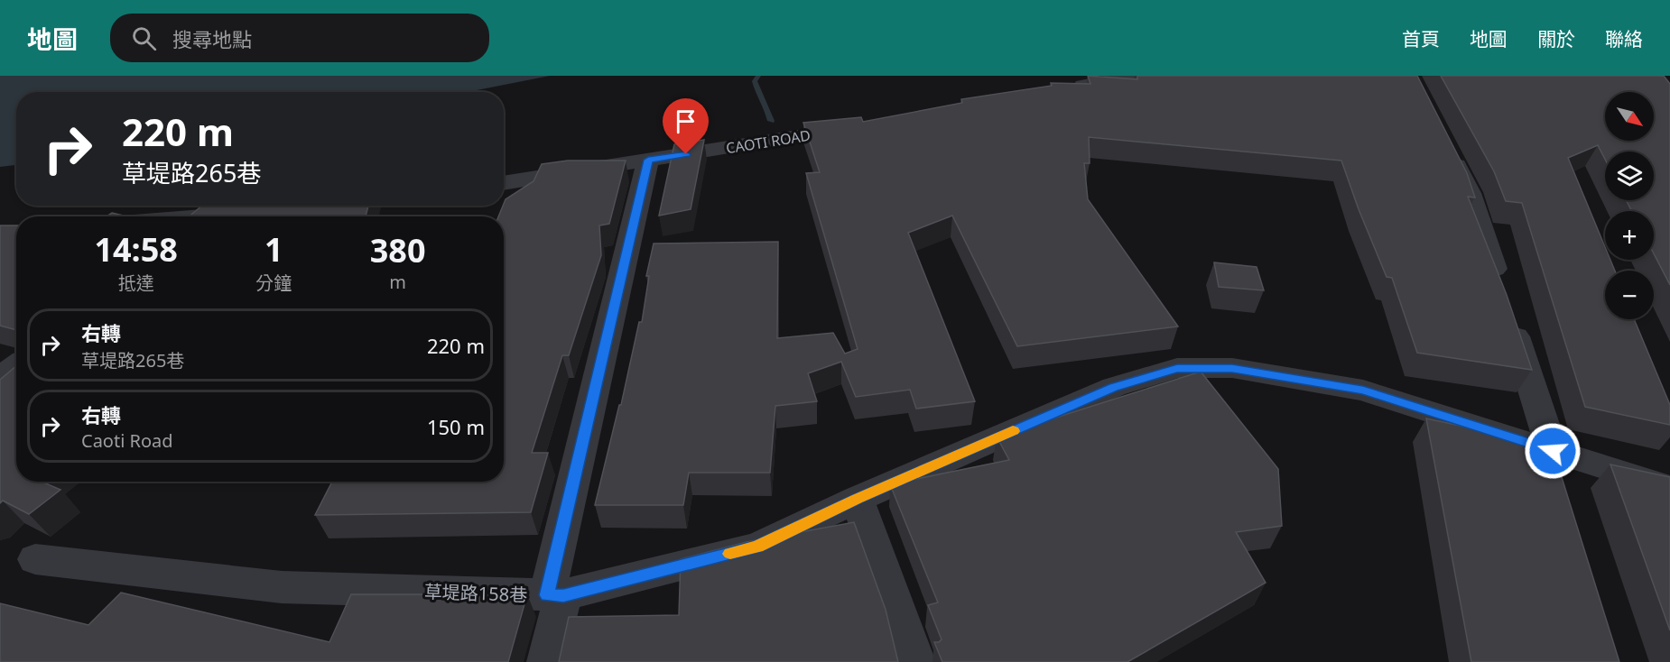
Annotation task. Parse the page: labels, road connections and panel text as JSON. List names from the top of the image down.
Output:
{
  "streets": {
    "street": ["CAOTI ROAD", "草堤路158巷"]
  },
  "north": "bottom right",
  "page": {
    "header": "地圖",
    "search": "搜尋地點",
    "nav": [
      "首頁",
      "地圖",
      "關於",
      "聯絡"
    ],
    "map_buttons": ["+", "−"],
    "turn": ["220 m", "草堤路265巷"],
    "eta": [
      "14:58",
      "抵達",
      "1",
      "分鐘",
      "380",
      "m"
    ],
    "list": [
      {
        "name": "右轉",
        "note": "草堤路265巷",
        "value": "220 m"
      },
      {
        "name": "右轉",
        "note": "Caoti Road",
        "value": "150 m"
      }
    ]
  }
}
